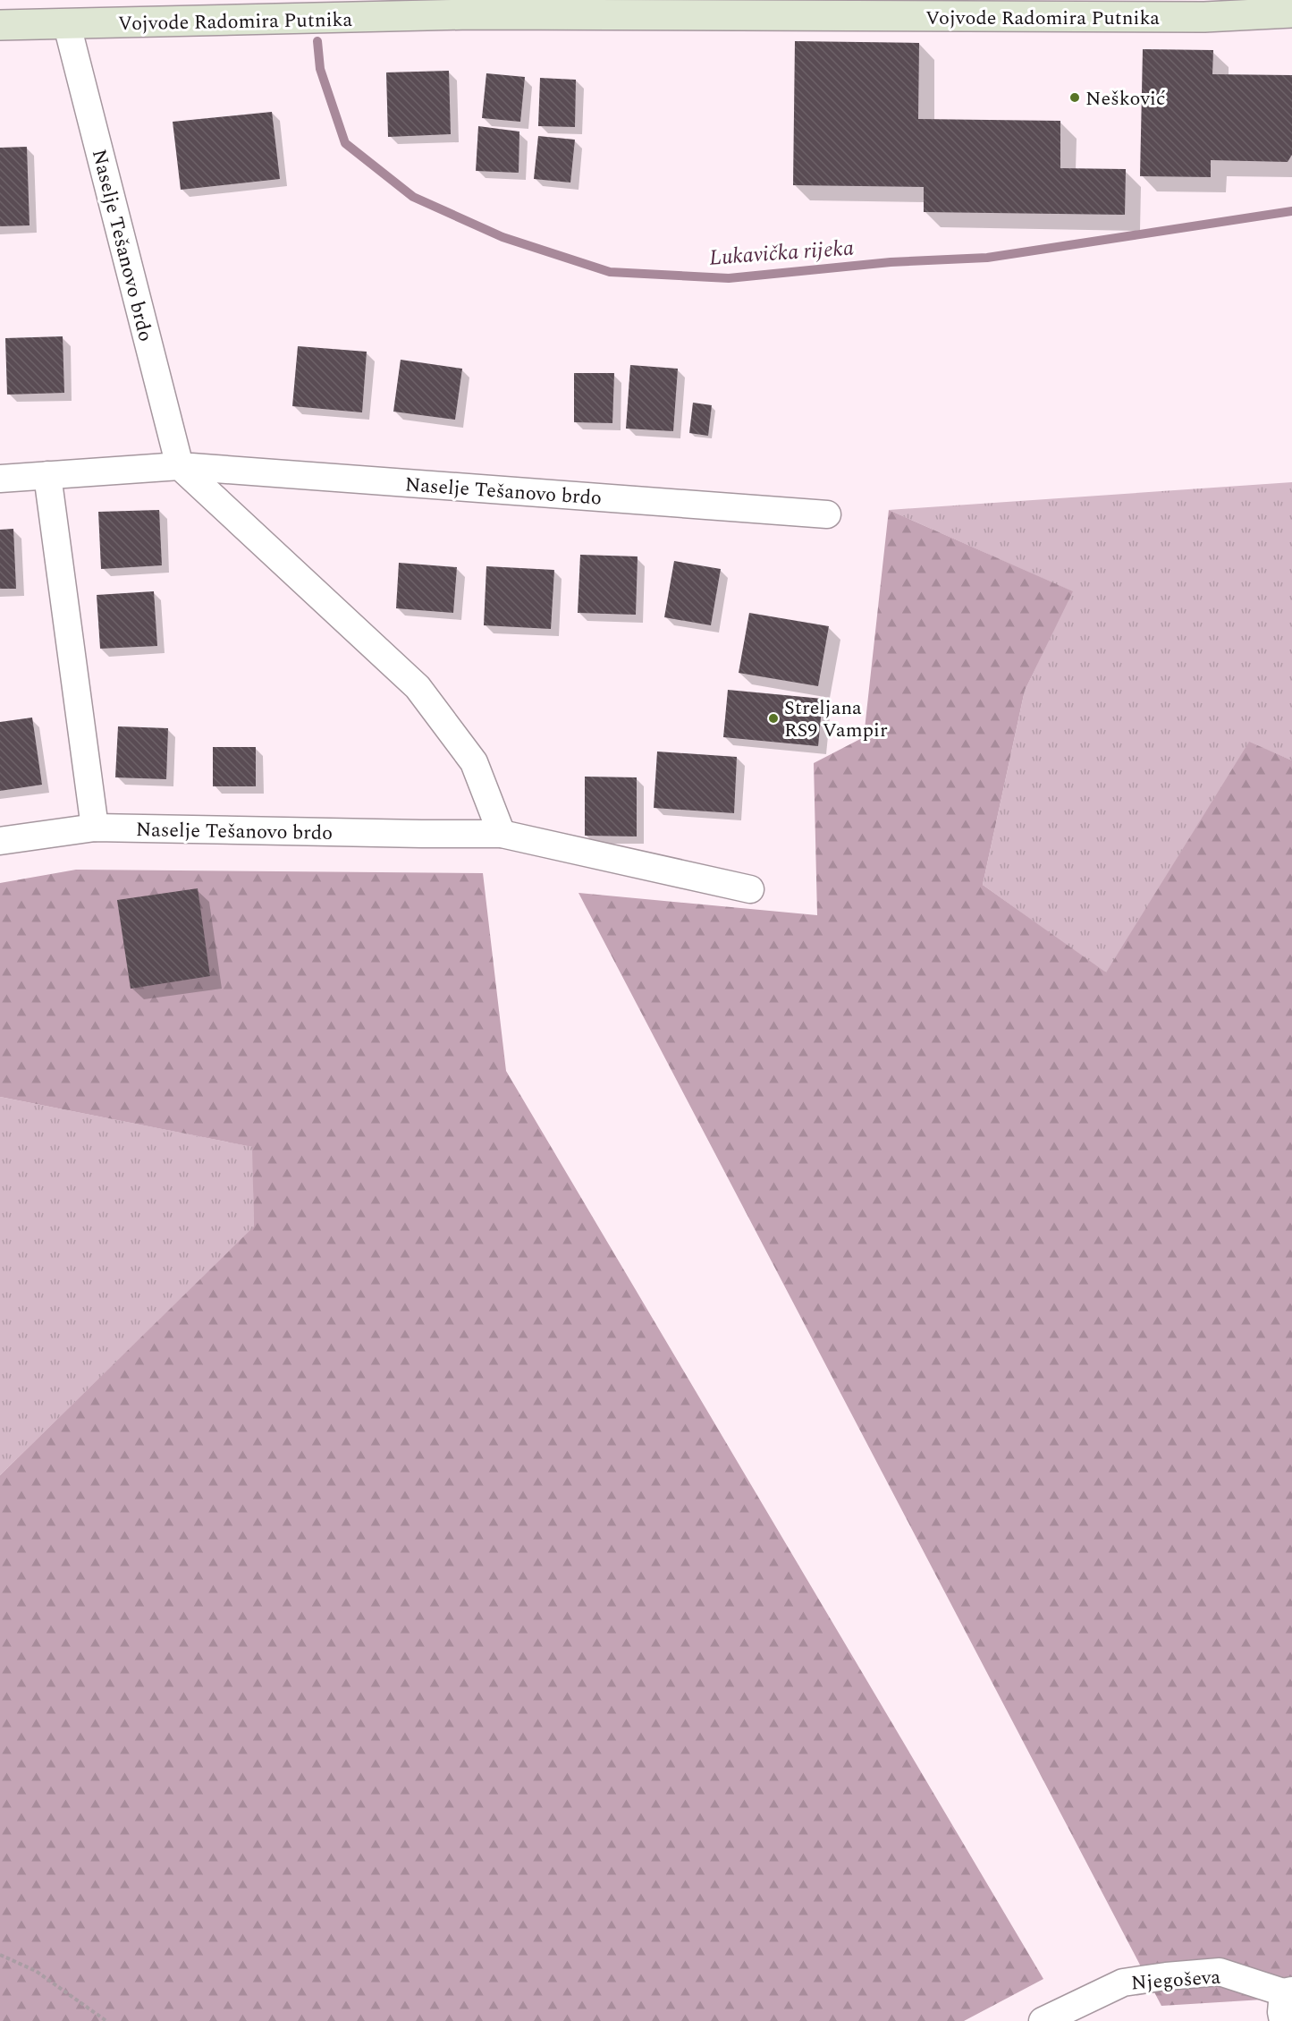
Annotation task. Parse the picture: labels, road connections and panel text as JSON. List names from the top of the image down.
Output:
{
  "streets": {
    "main road": ["Vojvode Radomira Putnika"],
    "street": ["Naselje Tešanovo brdo", "Njegoševa"]
  },
  "crossings": [
    ["Vojvode Radomira Putnika", "Naselje Tešanovo brdo"]
  ],
  "water": ["Lukavička rijeka"],
  "places": ["Nešković", "Streljana RS9 Vampir"]
}
